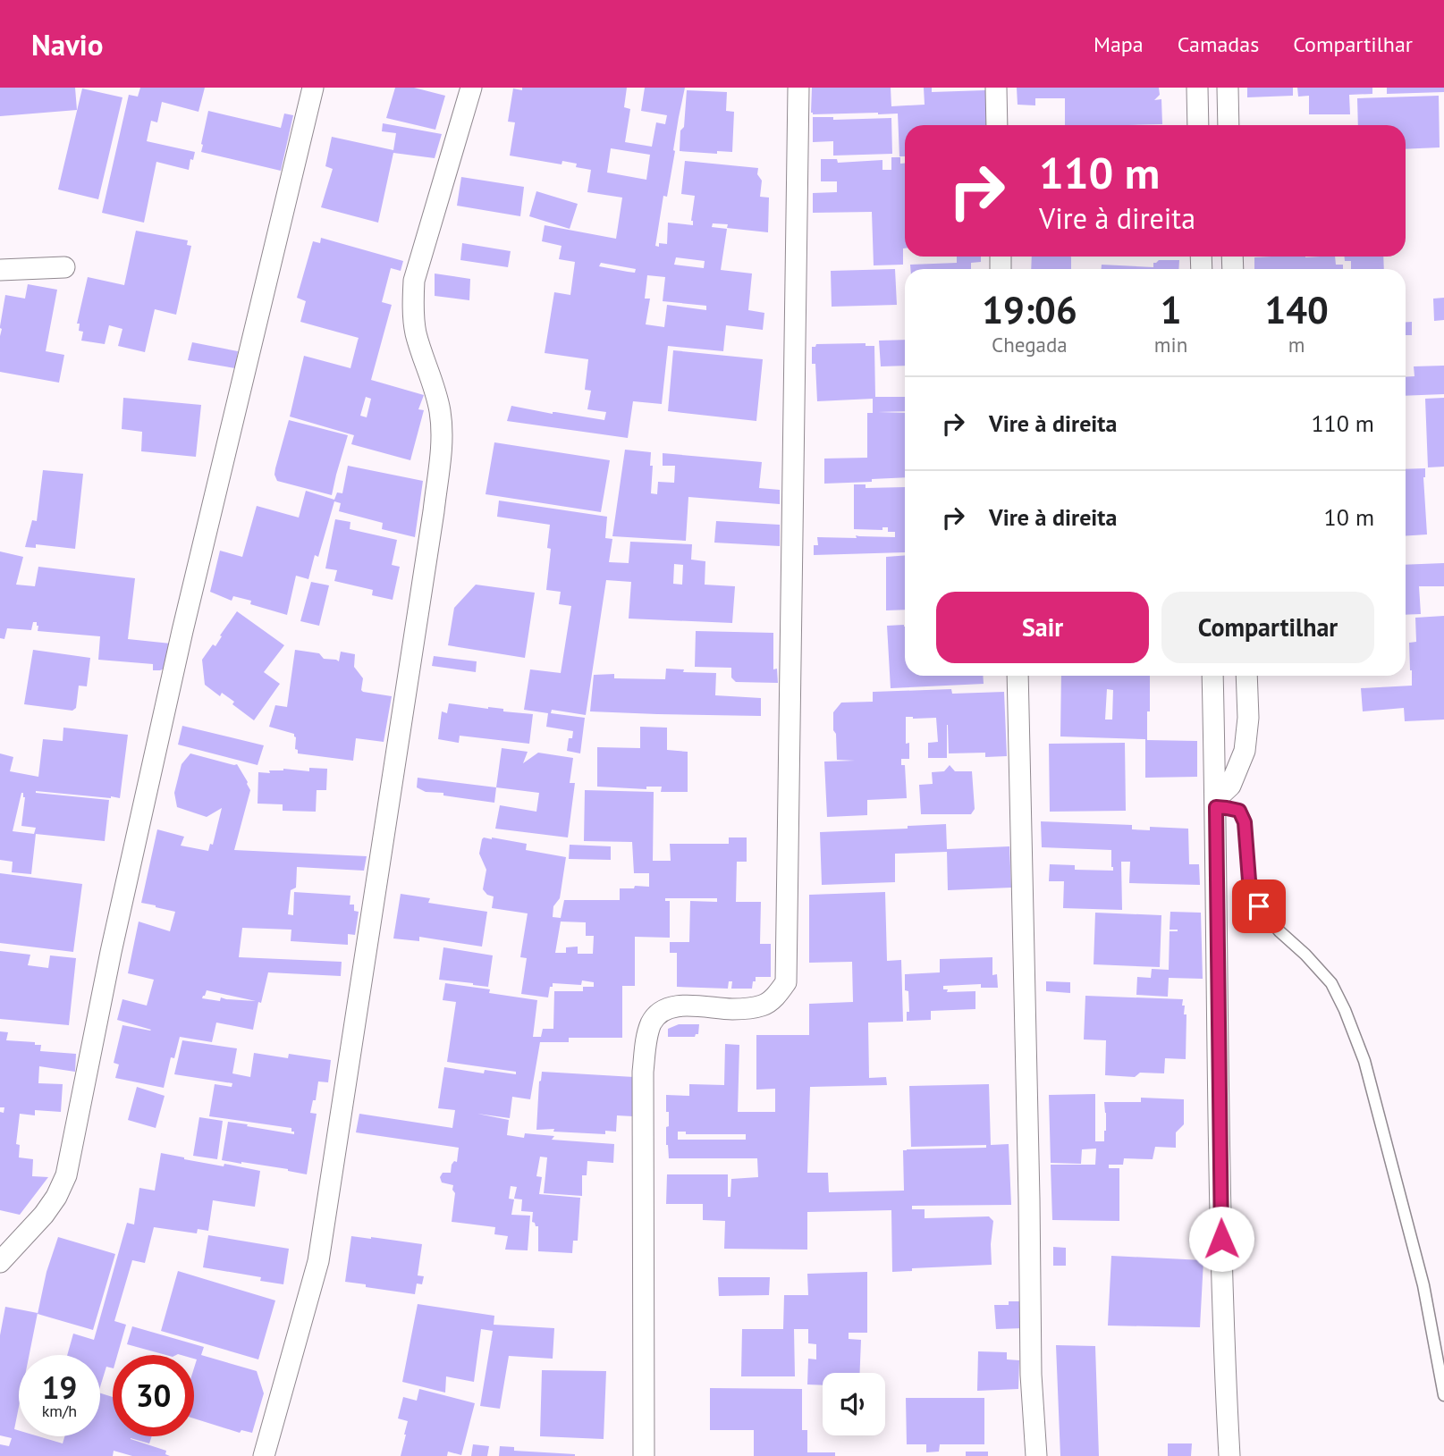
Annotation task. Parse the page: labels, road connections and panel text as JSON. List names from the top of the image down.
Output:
{
  "page": {
    "header": "Navio",
    "nav": ["Mapa", "Camadas", "Compartilhar"],
    "turn": ["110 m", "Vire à direita"],
    "eta": [
      "19:06",
      "Chegada",
      "1",
      "min",
      "140",
      "m"
    ],
    "list": [
      {
        "name": "Vire à direita",
        "value": "110 m"
      },
      {
        "name": "Vire à direita",
        "value": "10 m"
      }
    ],
    "buttons": ["Sair", "Compartilhar"],
    "speed": "19 km/h",
    "limit": "30"
  }
}
